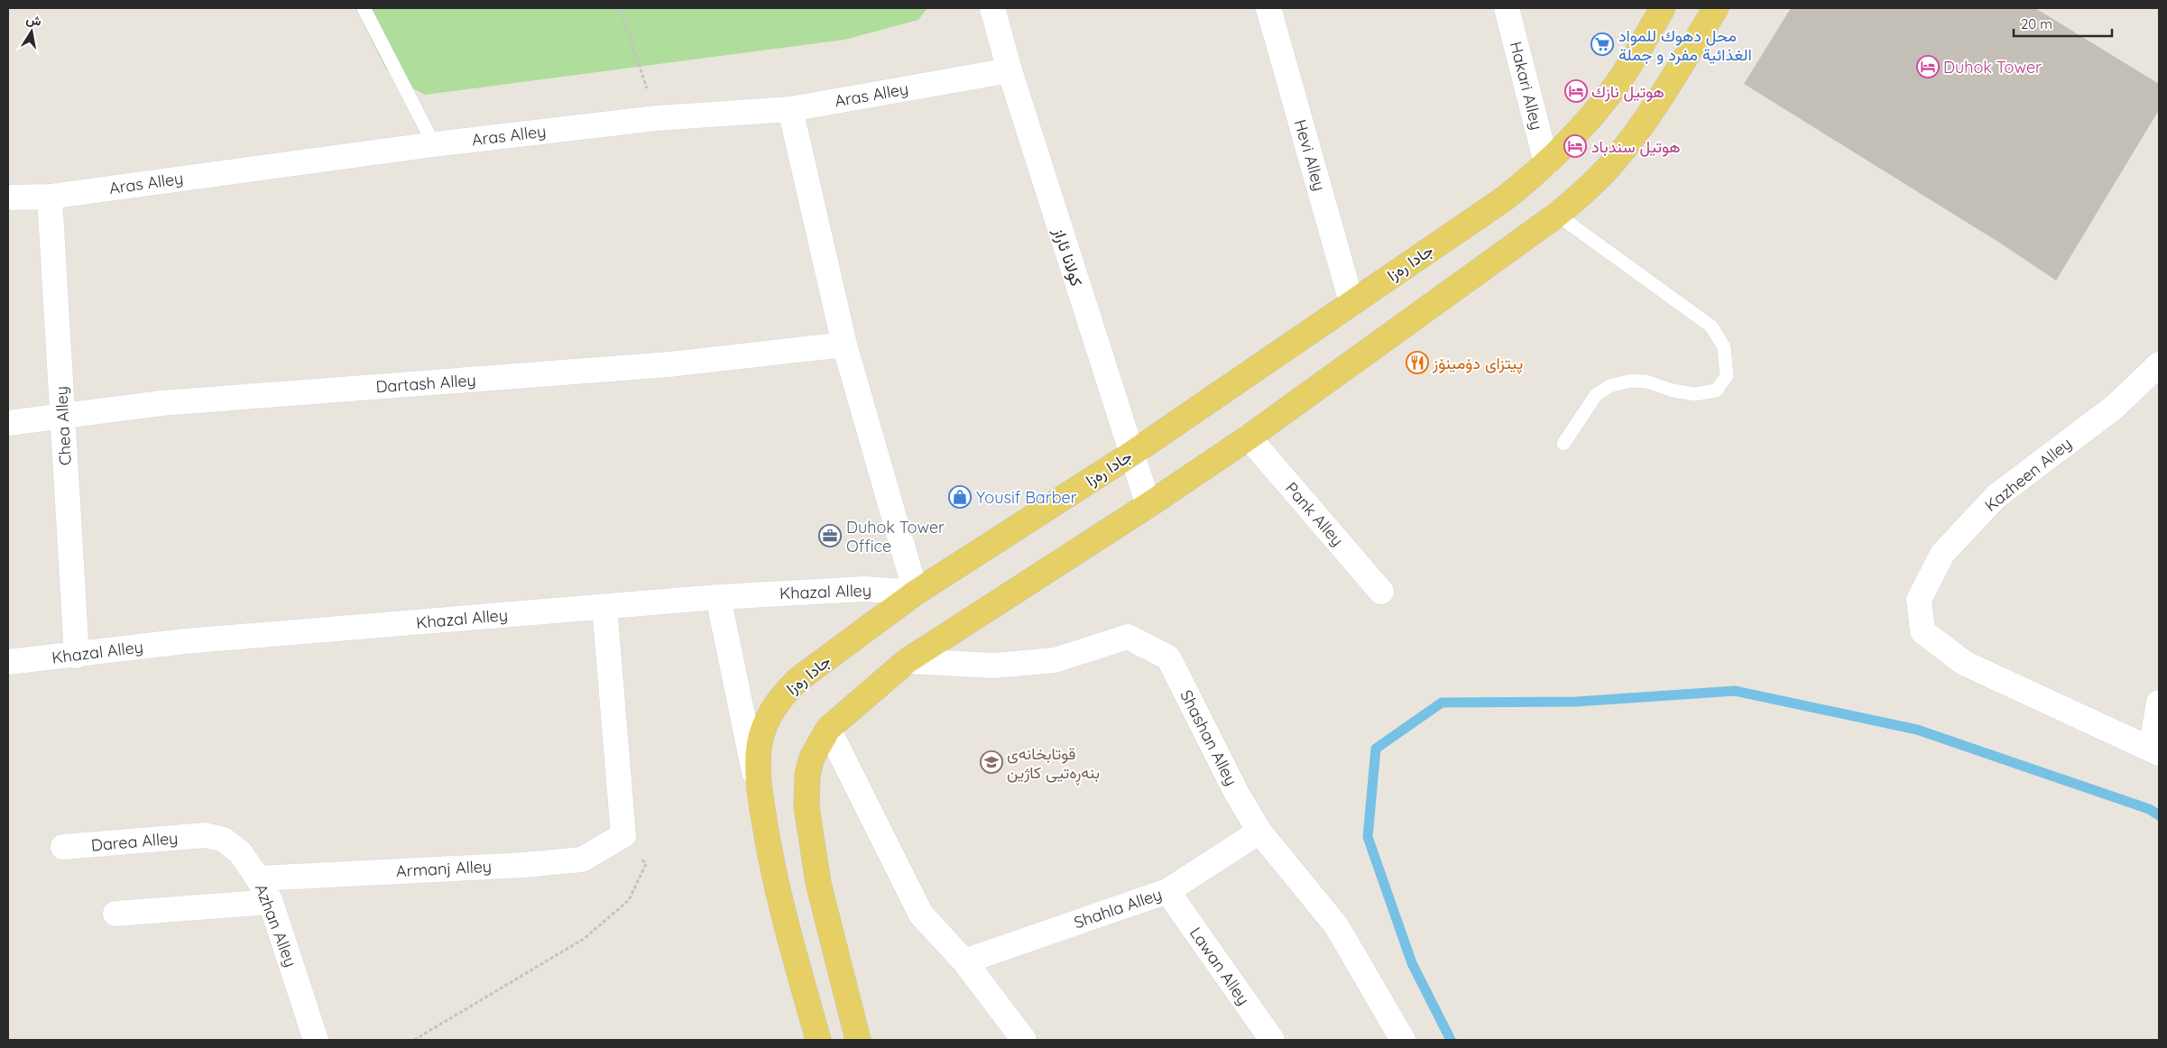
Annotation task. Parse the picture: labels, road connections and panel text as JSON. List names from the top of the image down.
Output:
{
  "streets": {
    "main road": ["جادا ره‌زا"],
    "street": [
      "Hakari Alley",
      "Aras Alley",
      "Hevi Alley",
      "کولانا ئاراز",
      "Dartash Alley",
      "Chea Alley",
      "Kazheen Alley",
      "Pank Alley",
      "Khazal Alley",
      "Shashan Alley",
      "Darea Alley",
      "Armanj Alley",
      "Shahla Alley",
      "Azhan Alley",
      "Lawan Alley"
    ]
  },
  "crossings": [
    ["Hakari Alley", "جادا ره‌زا"],
    ["Aras Alley", "کولانا ئاراز"],
    ["Aras Alley", "Chea Alley"],
    ["Hevi Alley", "جادا ره‌زا"],
    ["کولانا ئاراز", "جادا ره‌زا"],
    ["جادا ره‌زا", "Khazal Alley"],
    ["Dartash Alley", "Chea Alley"],
    ["Chea Alley", "Khazal Alley"],
    ["Shashan Alley", "Shahla Alley"],
    ["Darea Alley", "Azhan Alley"],
    ["Armanj Alley", "Azhan Alley"],
    ["Shahla Alley", "Lawan Alley"]
  ],
  "places": {
    "supermarket": ["محل دهوك للمواد الغذائية مفرد و جملة"],
    "hotel": ["Duhok Tower", "هوتيل نازك", "هوتيل سندباد"],
    "restaurant": ["پیتزای دۆمینۆز"],
    "shop": ["Yousif Barber"],
    "office": ["Duhok Tower Office"],
    "school or university": ["قوتابخانەی بنەڕەتیی کاژین"]
  },
  "scale_bar": "20 m",
  "north": "top"
}
